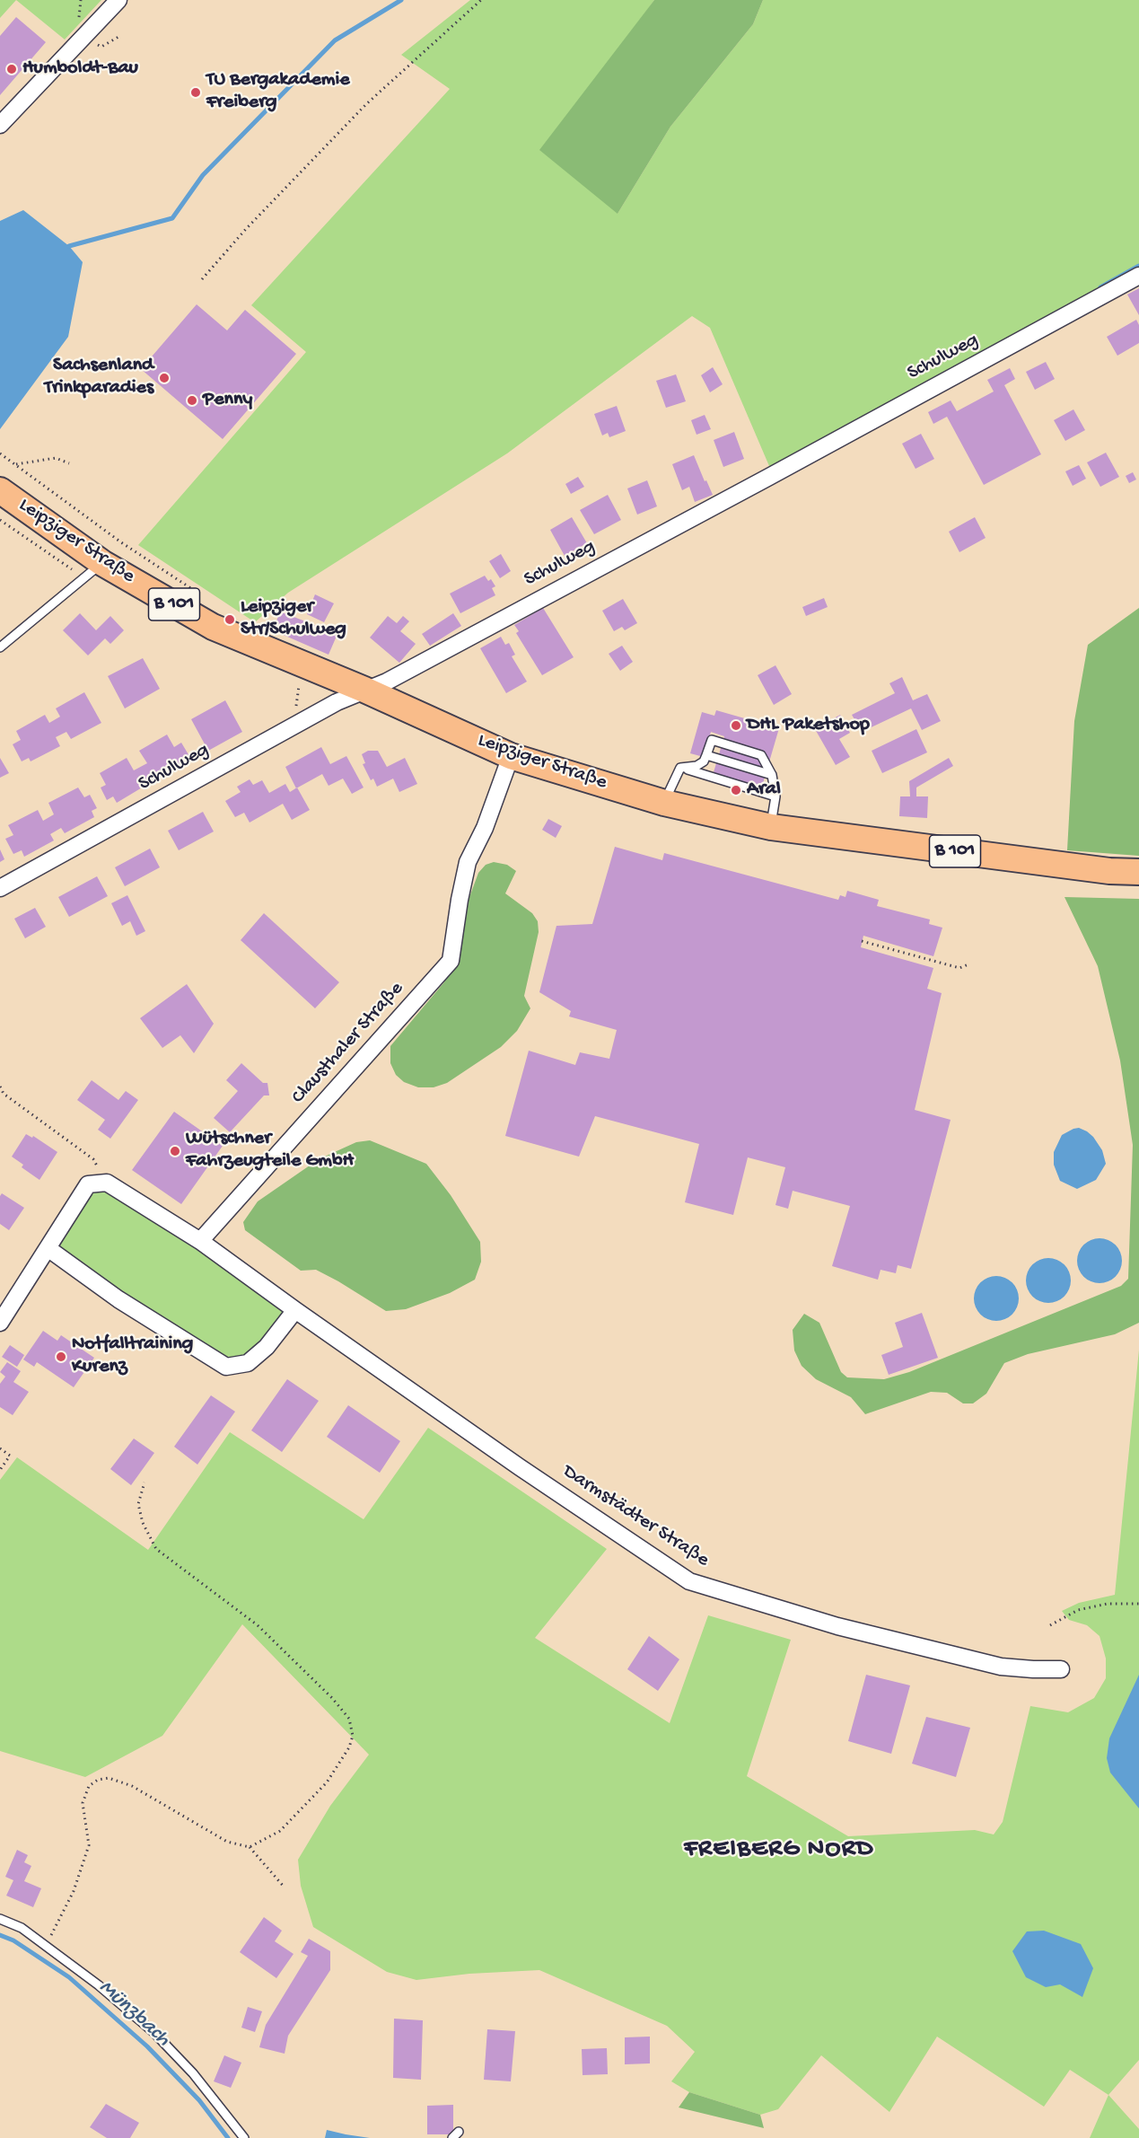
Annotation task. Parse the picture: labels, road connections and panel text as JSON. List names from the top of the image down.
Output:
{
  "streets": {
    "main road": ["Leipziger Straße", "B 101"],
    "street": ["Schulweg", "Clausthaler Straße", "Darmstädter Straße"]
  },
  "crossings": [
    ["Schulweg", "Leipziger Straße"],
    ["Leipziger Straße", "Clausthaler Straße"],
    ["Clausthaler Straße", "Darmstädter Straße"]
  ],
  "districts": ["FREIBERG NORD"],
  "water": ["Münzbach"],
  "places": [
    "Humboldt-Bau",
    "TU Bergakademie Freiberg",
    "Sachsenland Trinkparadies",
    "Penny",
    "Leipziger Str/Schulweg",
    "DHL Paketshop",
    "Aral",
    "Wütschner Fahrzeugteile GmbH",
    "Notfalltraining Kurenz"
  ]
}
